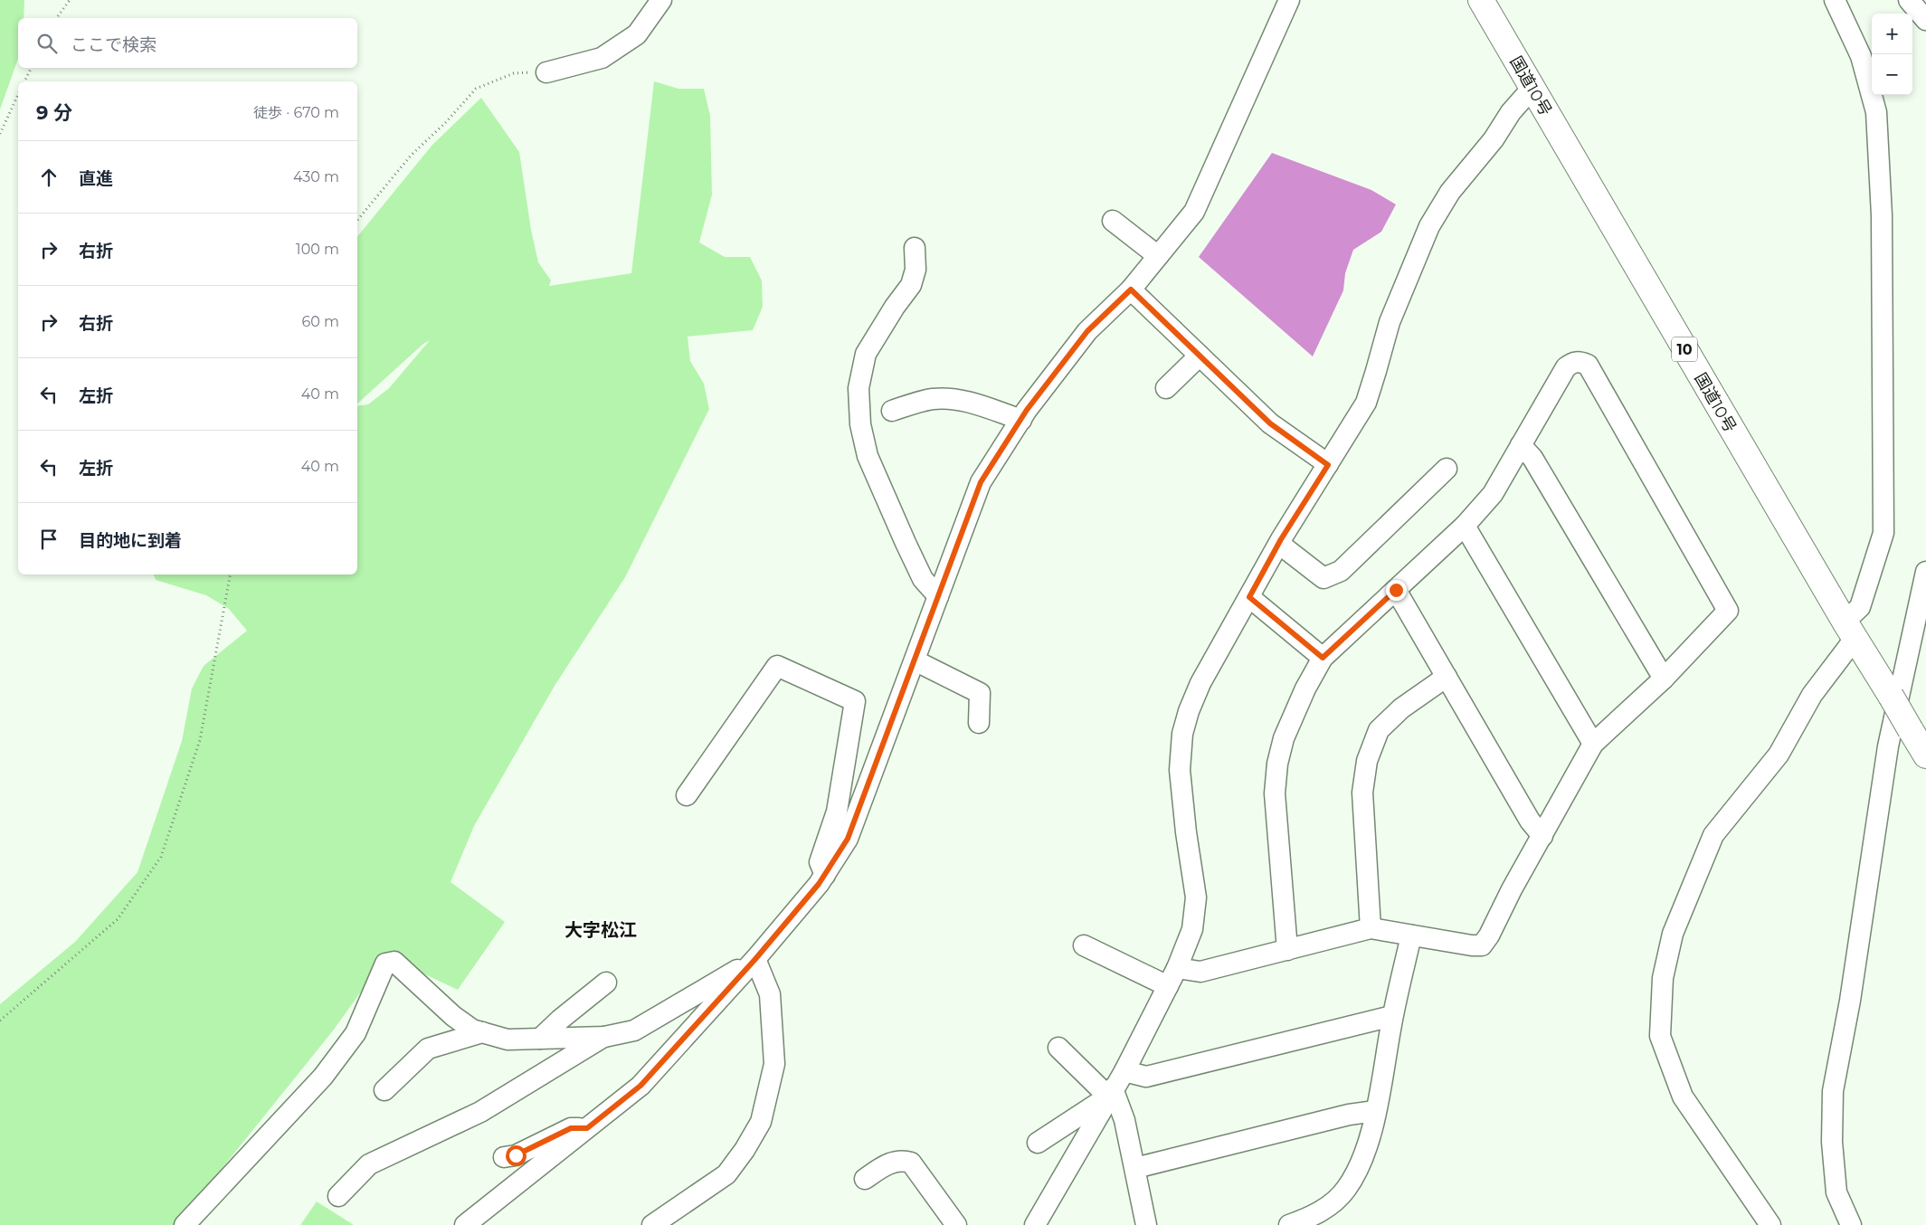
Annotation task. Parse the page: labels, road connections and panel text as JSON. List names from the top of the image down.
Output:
{
  "streets": {
    "highway": ["国道10号", "10"]
  },
  "districts": ["大字松江"],
  "page": {
    "map_buttons": ["+", "−"],
    "search": "ここで検索",
    "heading": ["9 分", "徒歩 · 670 m"],
    "list": [
      ["直進", "430 m"],
      ["右折", "100 m"],
      ["右折", "60 m"],
      ["左折", "40 m"],
      ["左折", "40 m"],
      "目的地に到着"
    ]
  }
}
